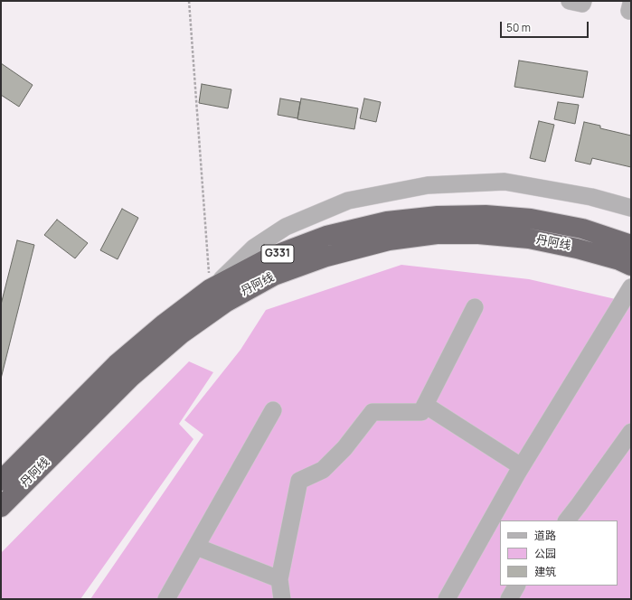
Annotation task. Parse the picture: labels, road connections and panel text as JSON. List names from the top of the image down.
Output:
{
  "streets": {
    "highway": ["丹阿线", "G331"]
  },
  "legend": ["道路", "公园", "建筑"],
  "scale_bar": "50 m"
}
